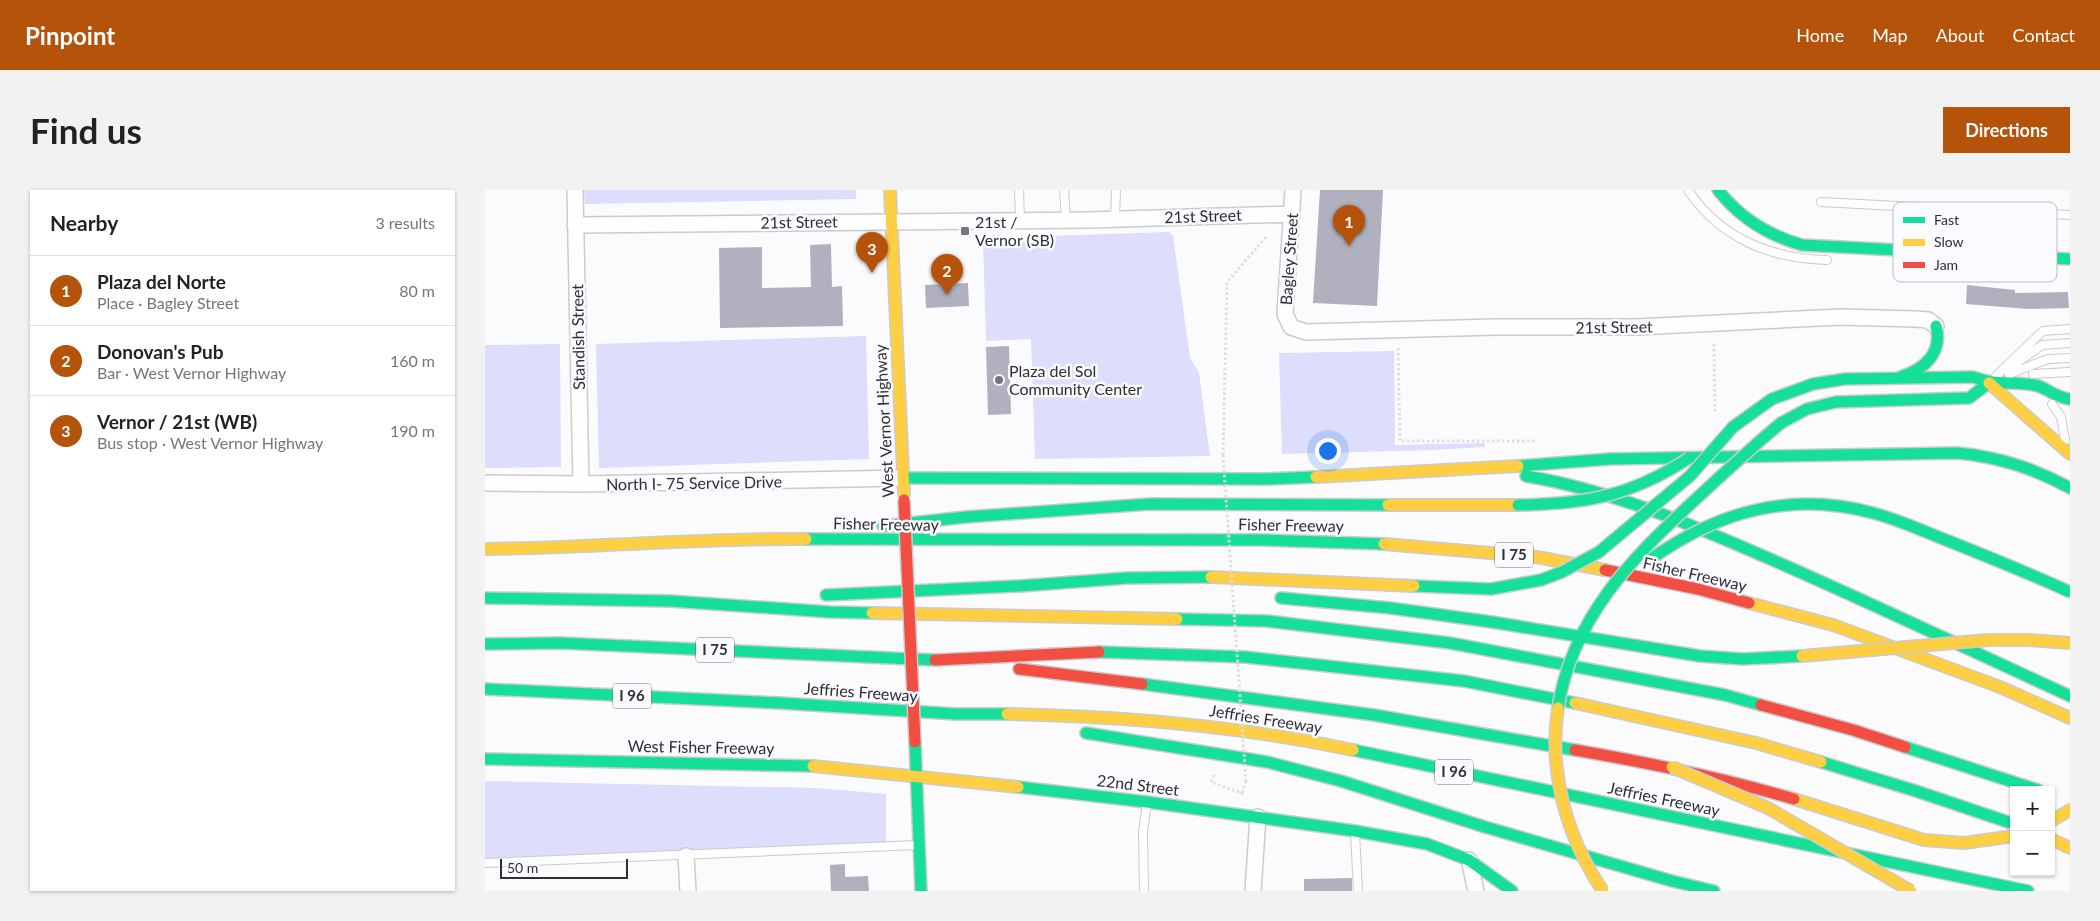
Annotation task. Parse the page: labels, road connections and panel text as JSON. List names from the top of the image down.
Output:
{
  "streets": {
    "main road": [
      "West Vernor Highway",
      "Fisher Freeway",
      "I 75",
      "Jeffries Freeway",
      "I 96",
      "West Fisher Freeway",
      "22nd Street"
    ],
    "street": [
      "21st Street",
      "Bagley Street",
      "Standish Street",
      "North I- 75 Service Drive"
    ]
  },
  "crossings": [
    ["21st Street", "Bagley Street"],
    ["21st Street", "Standish Street"],
    ["21st Street", "West Vernor Highway"],
    ["Standish Street", "North I- 75 Service Drive"],
    ["West Vernor Highway", "North I- 75 Service Drive"],
    ["West Vernor Highway", "West Fisher Freeway"],
    ["West Vernor Highway", "22nd Street"],
    ["West Fisher Freeway", "22nd Street"]
  ],
  "places": {
    "transit": ["21st / Vernor (SB)"],
    "other": ["Plaza del Sol Community Center"]
  },
  "legend": ["Fast", "Slow", "Jam"],
  "scale_bar": "50 m",
  "page": {
    "header": "Pinpoint",
    "nav": [
      "Home",
      "Map",
      "About",
      "Contact"
    ],
    "buttons": "Directions",
    "title": "Find us",
    "heading": ["Nearby", "3 results"],
    "pins": ["1", "3", "2"],
    "list": [
      {
        "mark": "1",
        "name": "Plaza del Norte",
        "note": "Place · Bagley Street",
        "value": "80 m"
      },
      {
        "mark": "2",
        "name": "Donovan's Pub",
        "note": "Bar · West Vernor Highway",
        "value": "160 m"
      },
      {
        "mark": "3",
        "name": "Vernor / 21st (WB)",
        "note": "Bus stop · West Vernor Highway",
        "value": "190 m"
      }
    ],
    "map_buttons": ["+", "−"],
    "scale": "50 m"
  }
}
